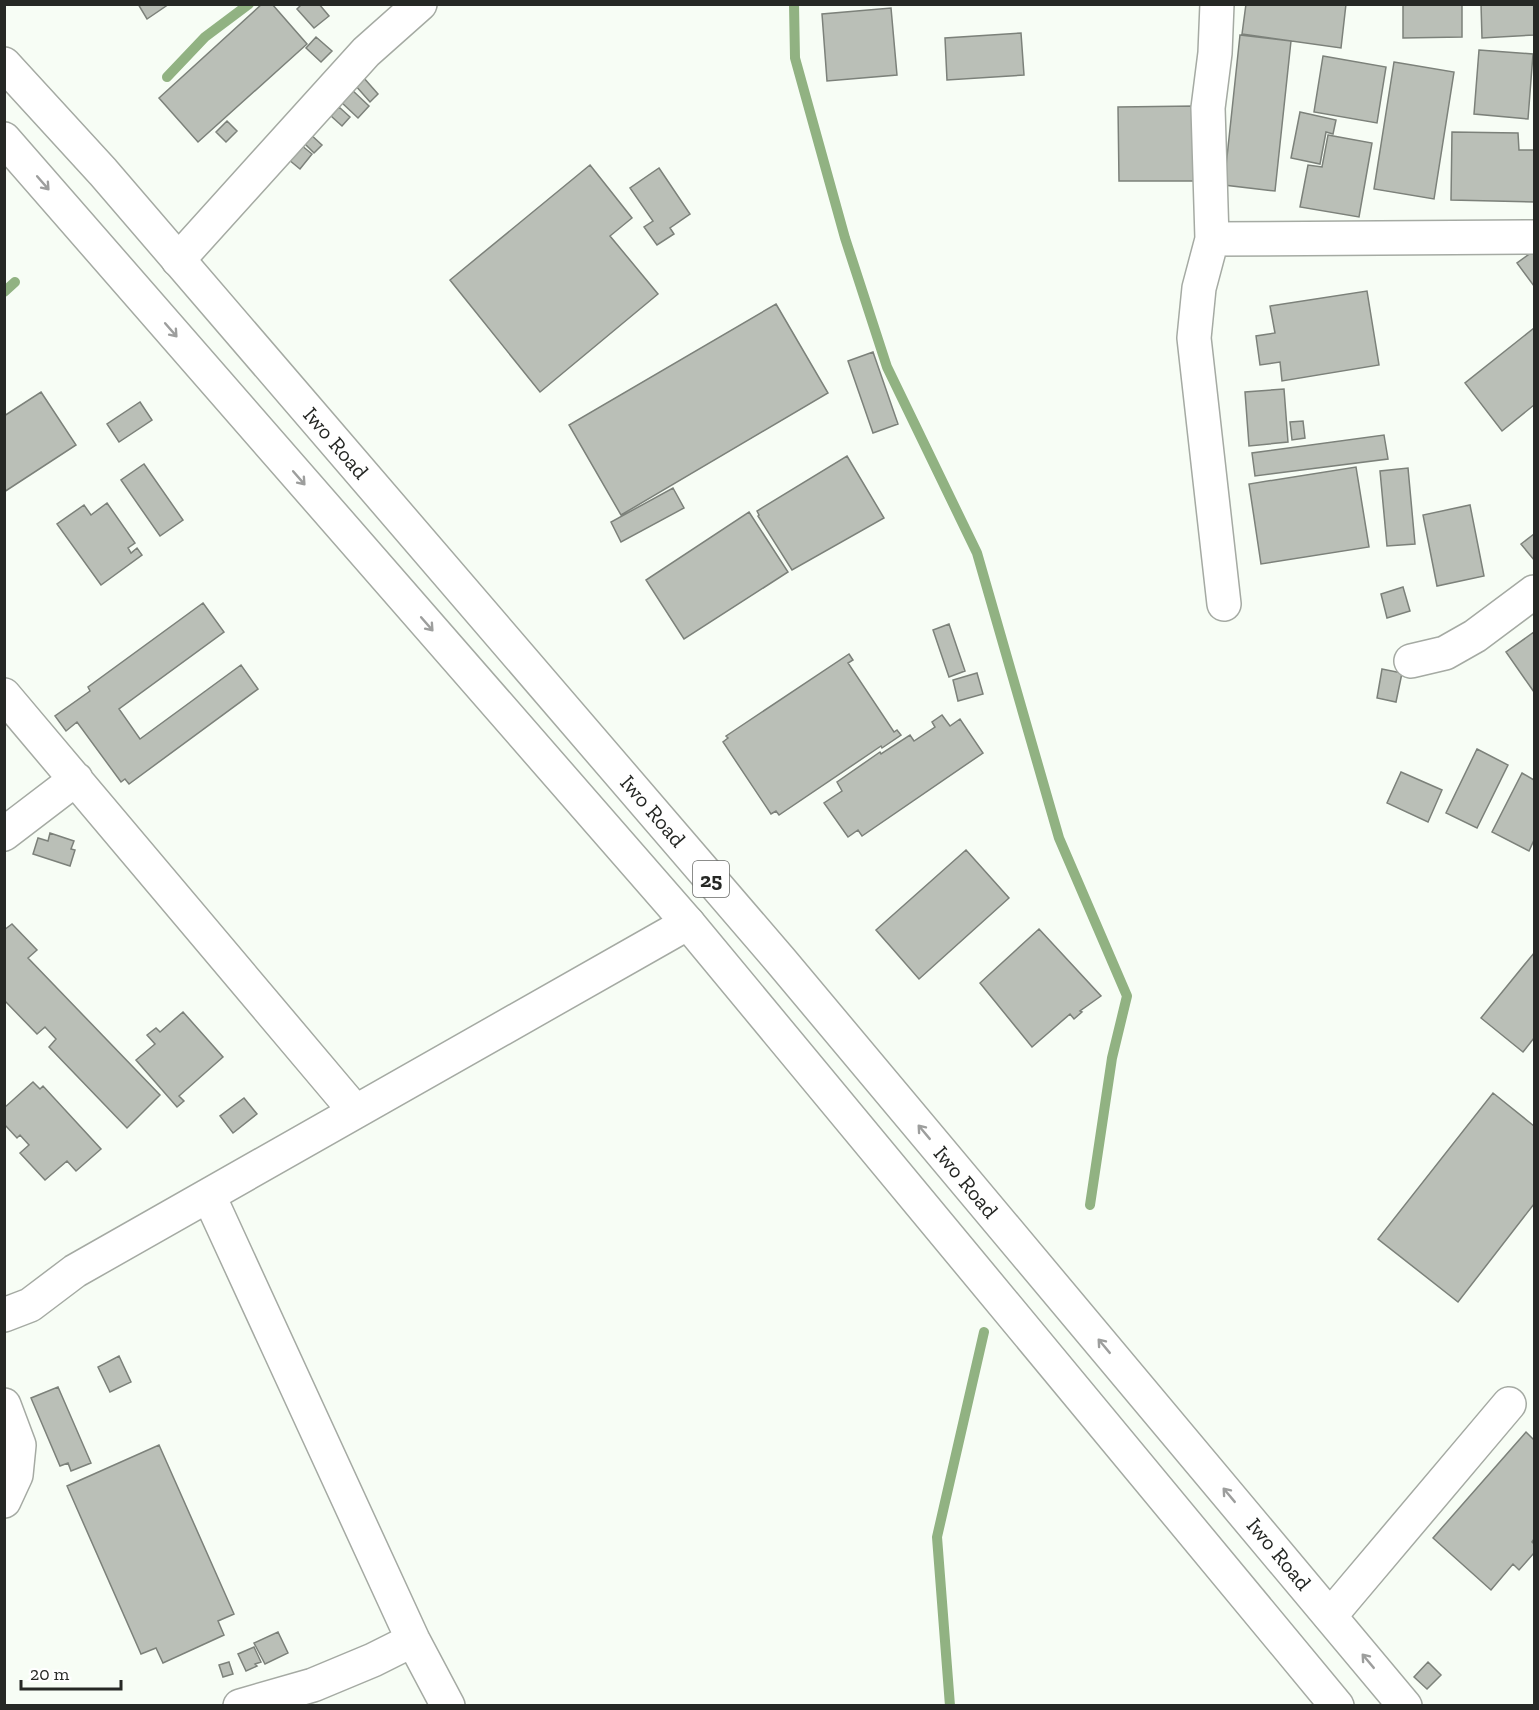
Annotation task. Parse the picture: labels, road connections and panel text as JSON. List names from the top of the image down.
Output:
{
  "streets": {
    "main road": ["Iwo Road", "25"]
  },
  "scale_bar": "20 m"
}
